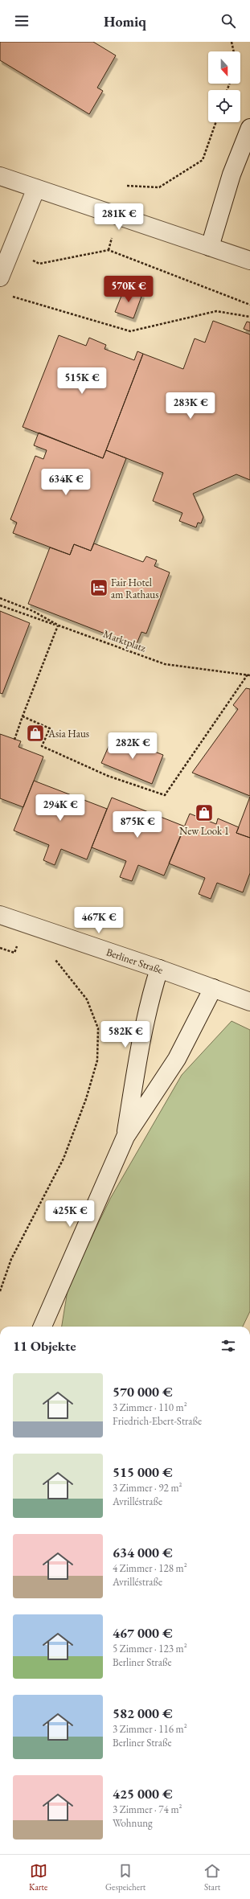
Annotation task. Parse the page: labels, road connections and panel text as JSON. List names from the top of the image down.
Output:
{
  "streets": {
    "main road": ["Berliner Straße"],
    "path": ["Marktplatz"]
  },
  "places": {
    "hotel": ["Fair Hotel am Rathaus"],
    "shop": ["Asia Haus", "New Look 1"]
  },
  "north": "bottom",
  "page": {
    "header": "Homiq",
    "price": [
      "281K €",
      "570K €",
      "515K €",
      "283K €",
      "634K €",
      "282K €",
      "294K €",
      "875K €",
      "467K €",
      "582K €",
      "425K €"
    ],
    "heading": "11 Objekte",
    "list": [
      {
        "name": "570 000 €",
        "note": "3 Zimmer · 110 m² · Friedrich-Ebert-Straße"
      },
      {
        "name": "515 000 €",
        "note": "3 Zimmer · 92 m² · Avrilléstraße"
      },
      {
        "name": "634 000 €",
        "note": "4 Zimmer · 128 m² · Avrilléstraße"
      },
      {
        "name": "467 000 €",
        "note": "5 Zimmer · 123 m² · Berliner Straße"
      },
      {
        "name": "582 000 €",
        "note": "3 Zimmer · 116 m² · Berliner Straße"
      },
      {
        "name": "425 000 €",
        "note": "3 Zimmer · 74 m² · Wohnung"
      }
    ],
    "tabs": ["Karte", "Gespeichert", "Start"]
  }
}
